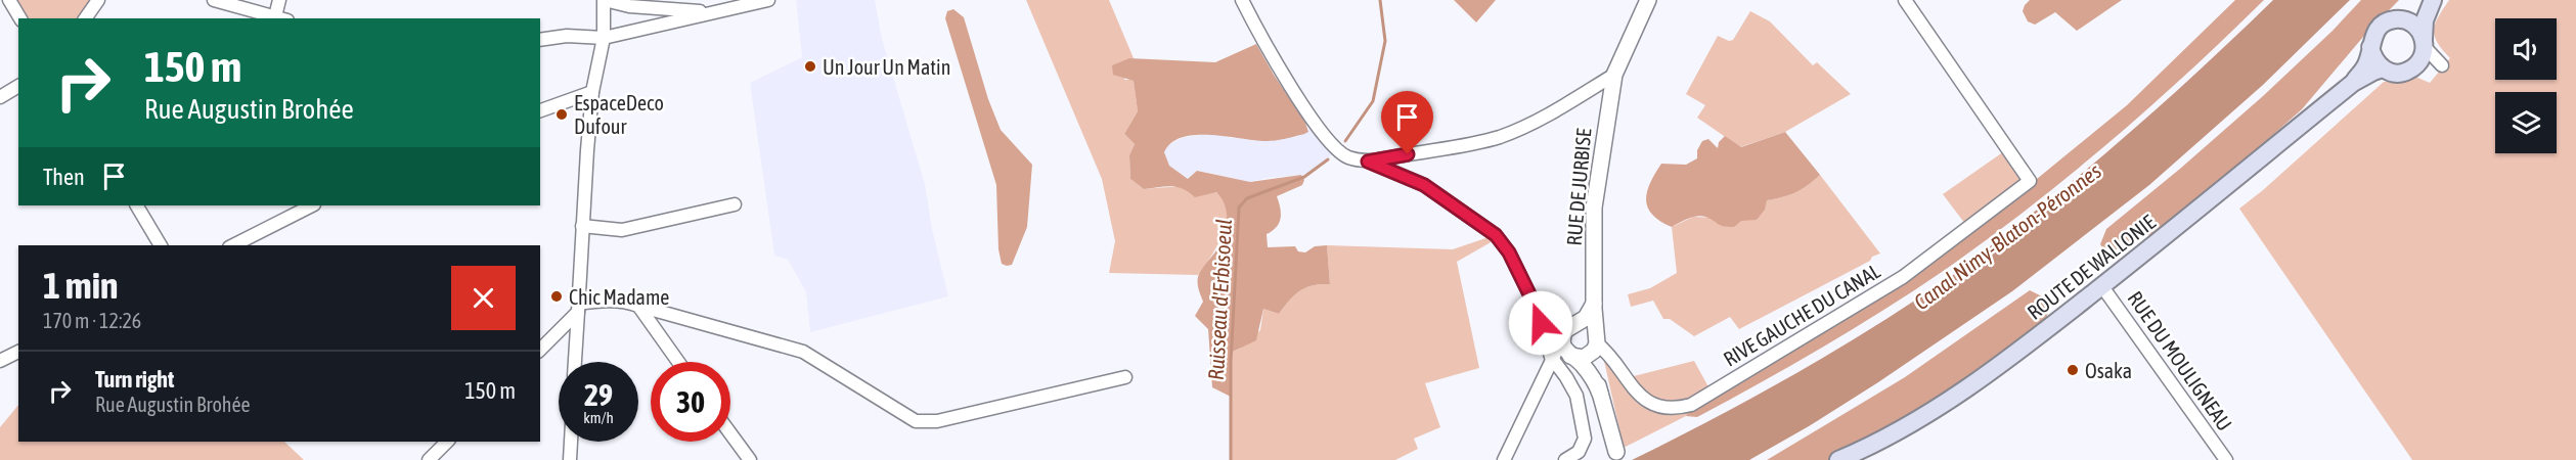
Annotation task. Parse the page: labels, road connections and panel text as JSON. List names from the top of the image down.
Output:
{
  "streets": {
    "main road": ["ROUTE DE WALLONIE"],
    "street": ["RUE DE JURBISE", "RIVE GAUCHE DU CANAL", "RUE DU MOULIGNEAU"]
  },
  "crossings": [
    ["RUE DE JURBISE", "RIVE GAUCHE DU CANAL"],
    ["ROUTE DE WALLONIE", "RUE DU MOULIGNEAU"]
  ],
  "water": ["Canal Nimy-Blaton-Péronnes", "Ruisseau d'Erbisoeul"],
  "places": [
    "Un Jour Un Matin",
    "EspaceDeco Dufour",
    "Chic Madame",
    "Osaka"
  ],
  "page": {
    "turn": ["150 m", "Rue Augustin Brohée"],
    "then": "Then",
    "heading": ["1 min", "170 m · 12:26"],
    "list": [
      {
        "name": "Turn right",
        "note": "Rue Augustin Brohée",
        "value": "150 m"
      }
    ],
    "speed": "29 km/h",
    "limit": "30"
  }
}
